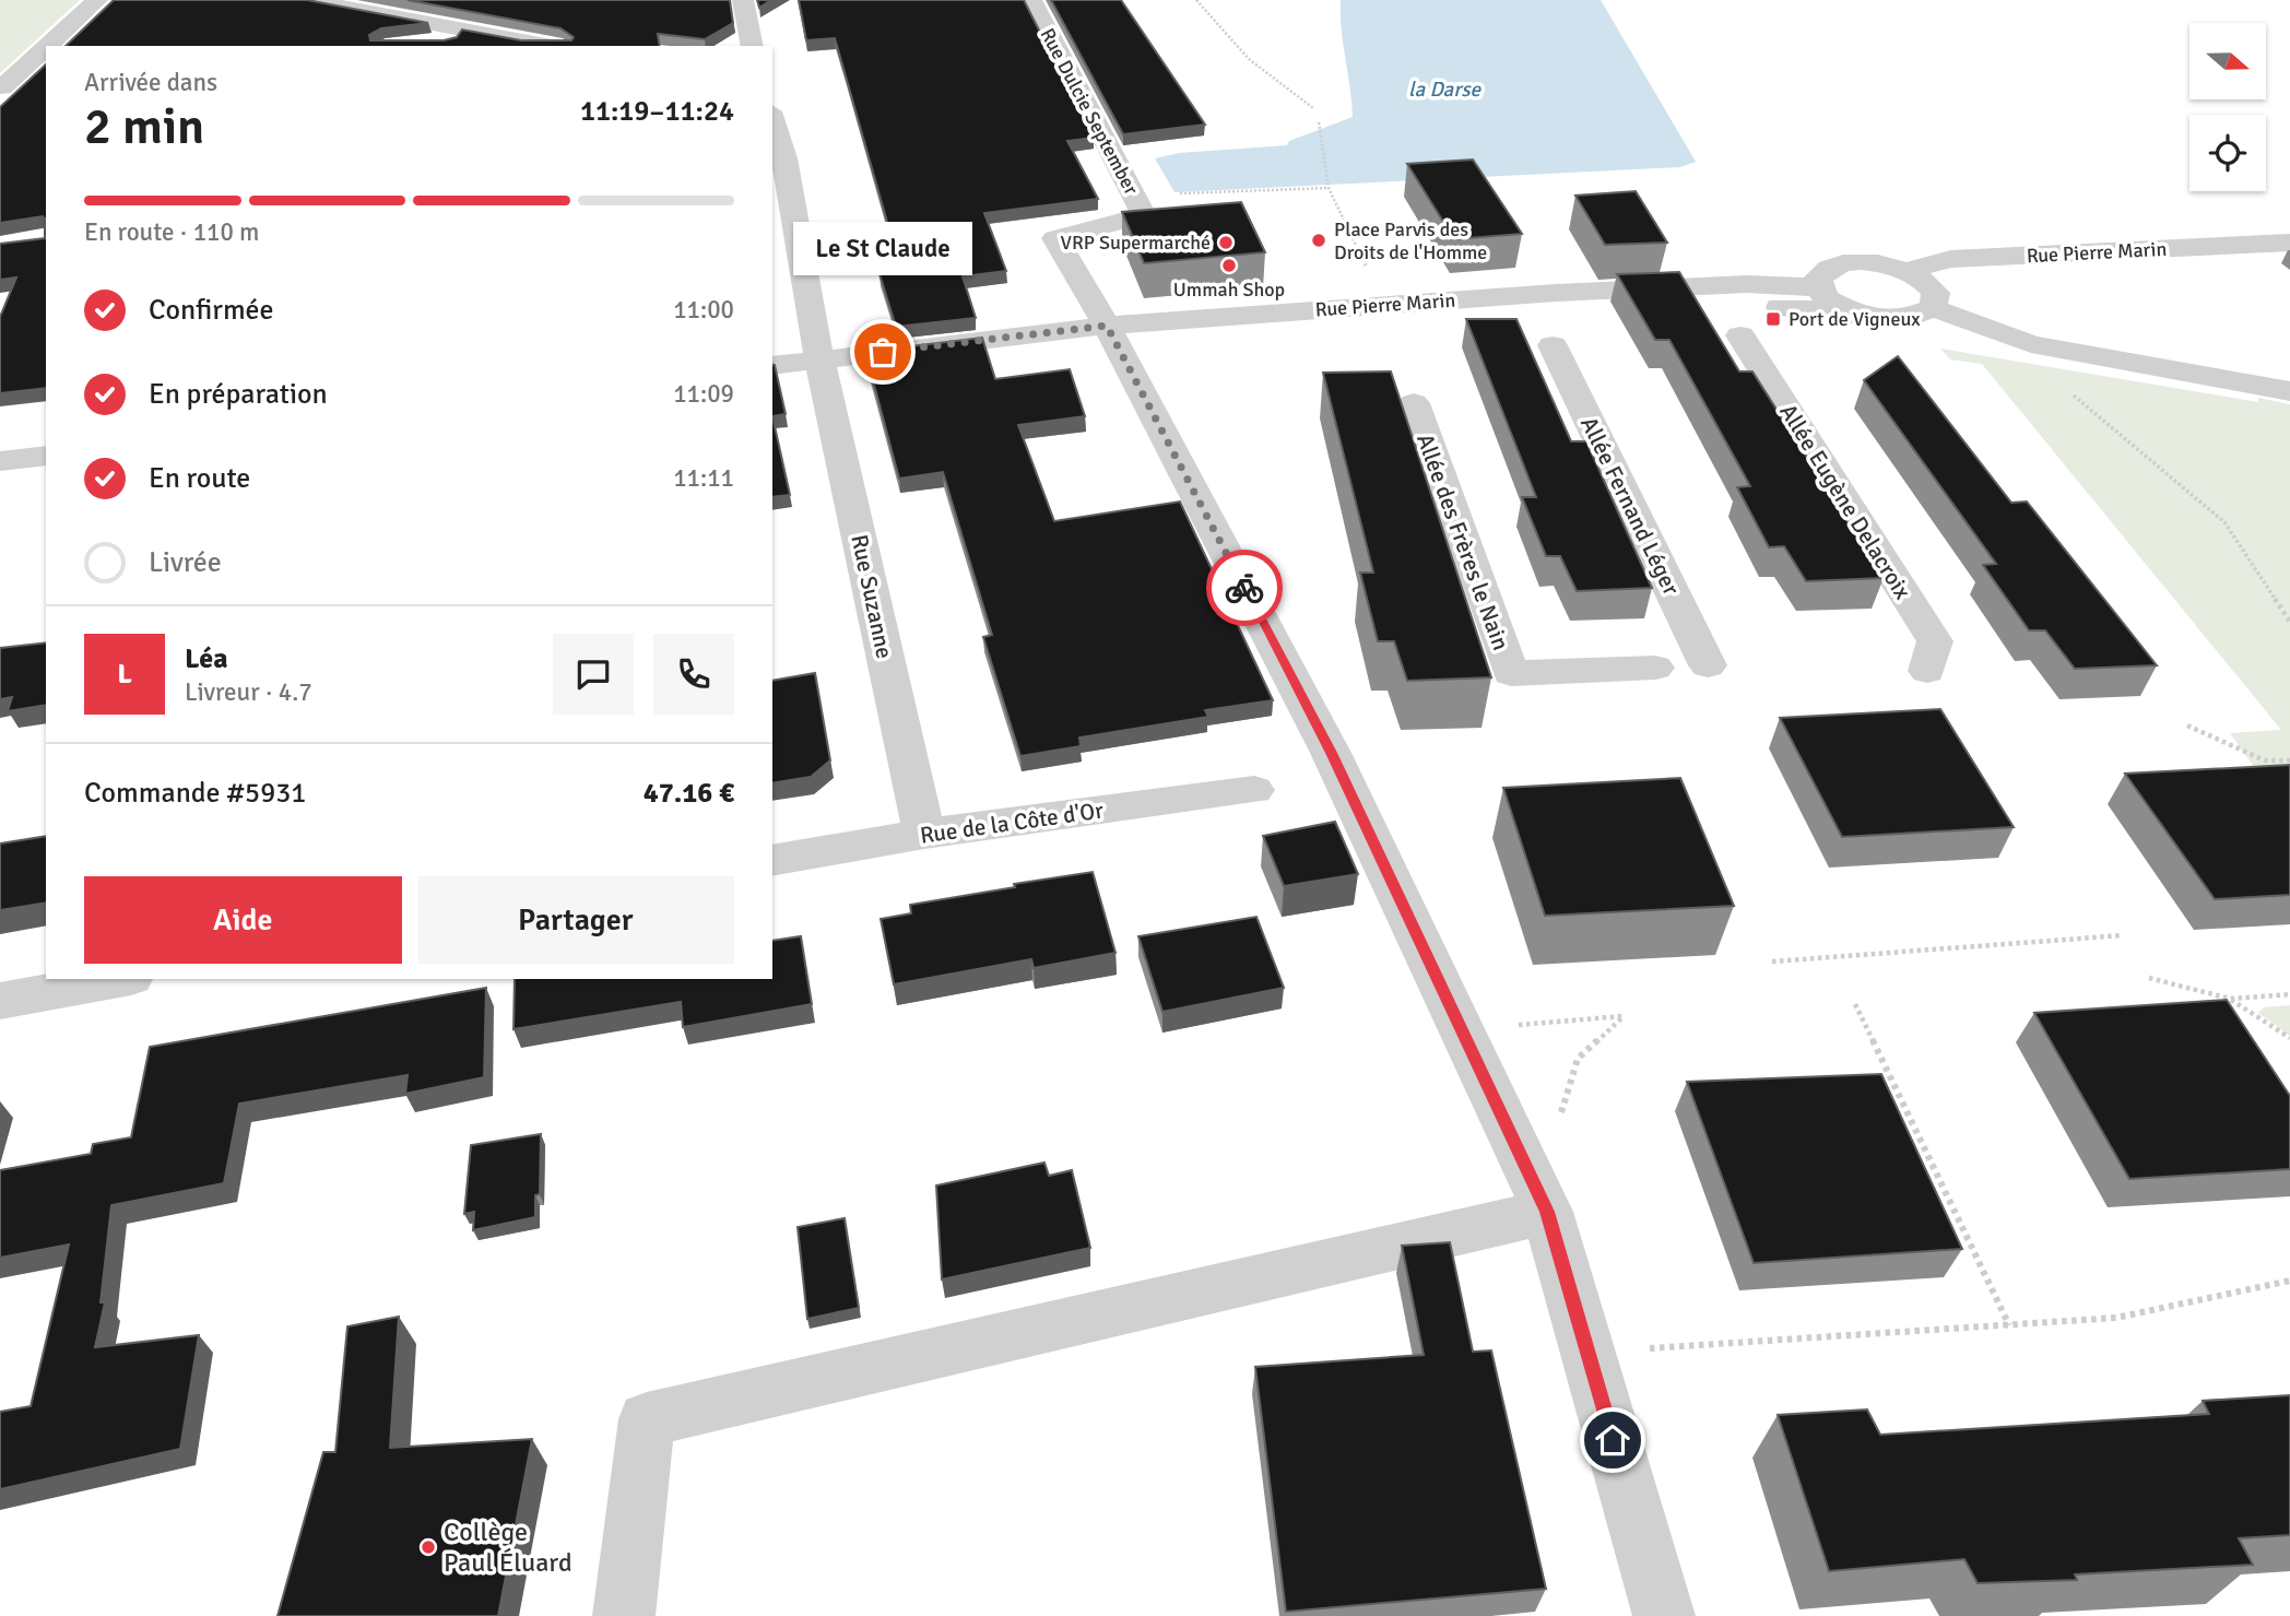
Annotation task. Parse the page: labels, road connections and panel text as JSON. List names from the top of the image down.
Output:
{
  "streets": {
    "street": [
      "Rue Dulcie September",
      "Rue Pierre Marin",
      "Allée Eugène Delacroix",
      "Allée Fernand Léger",
      "Allée des Frères le Nain",
      "Rue Suzanne",
      "Rue de la Côte d'Or"
    ]
  },
  "crossings": [
    ["Rue Dulcie September", "Rue Pierre Marin"],
    ["Rue Pierre Marin", "Rue Suzanne"],
    ["Rue Suzanne", "Rue de la Côte d'Or"]
  ],
  "water": ["la Darse"],
  "places": {
    "other": [
      "Place Parvis des Droits de l'Homme",
      "VRP Supermarché",
      "Ummah Shop",
      "Le St Claude",
      "Collège Paul Éluard"
    ],
    "transit": ["Port de Vigneux"]
  },
  "north": "right",
  "page": {
    "heading": ["2 min", "Arrivée dans", "11:19–11:24"],
    "panel": [
      "Léa",
      "Livreur · 4.7",
      "Commande #5931",
      "47.16 €"
    ],
    "bar": "En route · 110 m",
    "bubble": "Le St Claude",
    "list": [
      ["Confirmée", "11:00"],
      ["En préparation", "11:09"],
      ["En route", "11:11"],
      "Livrée"
    ],
    "round": "L",
    "buttons": ["Aide", "Partager"]
  }
}
